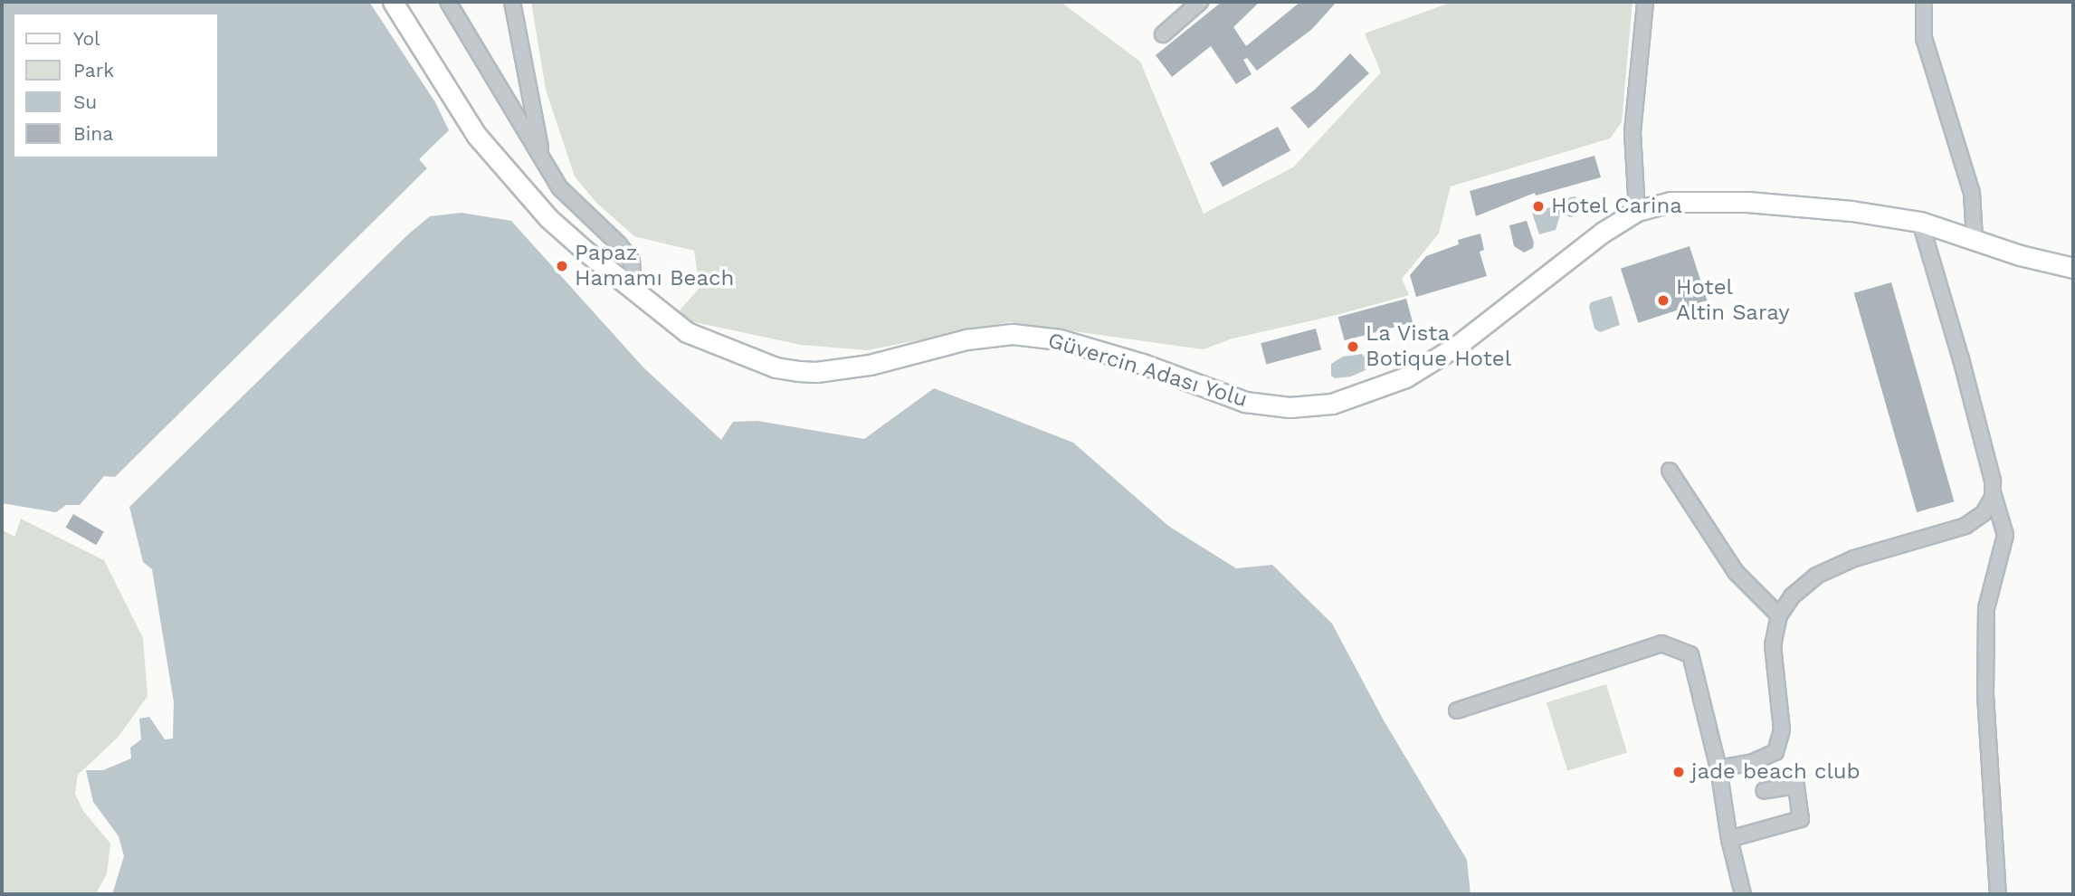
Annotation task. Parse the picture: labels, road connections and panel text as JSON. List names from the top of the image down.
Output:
{
  "streets": {
    "main road": ["Güvercin Adası Yolu"]
  },
  "places": [
    "Hotel Carina",
    "Papaz Hamamı Beach",
    "Hotel Altin Saray",
    "La Vista Botique Hotel",
    "jade beach club"
  ],
  "legend": [
    "Yol",
    "Park",
    "Su",
    "Bina"
  ]
}
